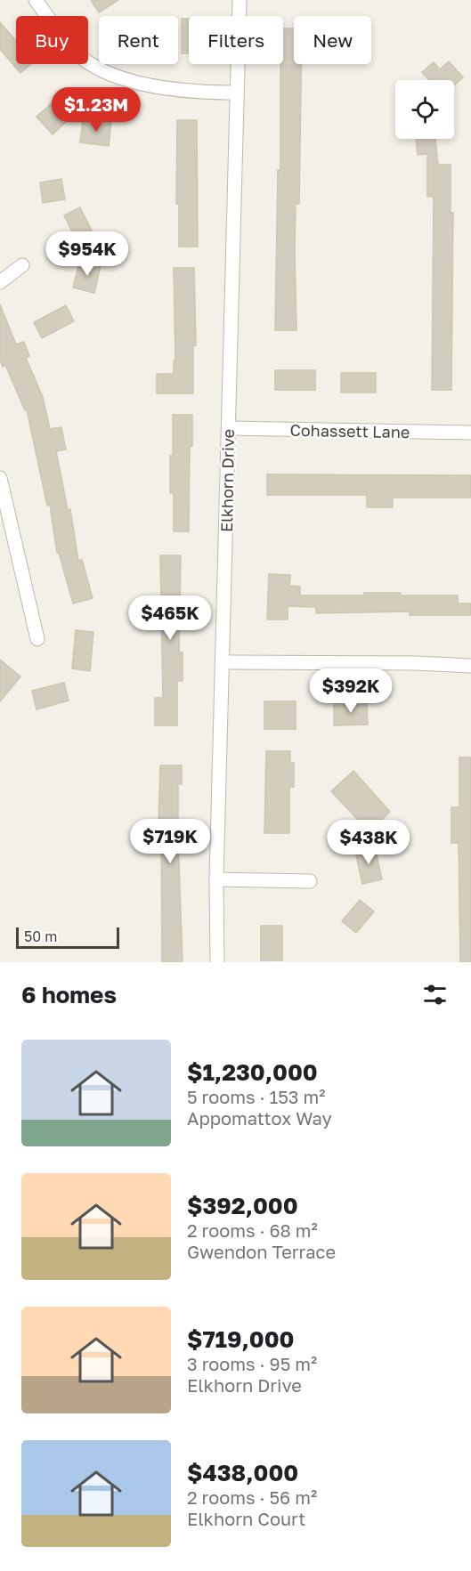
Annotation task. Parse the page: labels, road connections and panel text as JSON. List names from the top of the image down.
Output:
{
  "streets": {
    "street": ["Cohassett Lane", "Elkhorn Drive"]
  },
  "crossings": [
    ["Cohassett Lane", "Elkhorn Drive"]
  ],
  "scale_bar": "50 m",
  "page": {
    "chip": [
      "Buy",
      "Rent",
      "Filters",
      "New"
    ],
    "price": [
      "$1.23M",
      "$954K",
      "$465K",
      "$392K",
      "$719K",
      "$438K"
    ],
    "scale": "50 m",
    "heading": "6 homes",
    "list": [
      {
        "name": "$1,230,000",
        "note": "5 rooms · 153 m² · Appomattox Way"
      },
      {
        "name": "$392,000",
        "note": "2 rooms · 68 m² · Gwendon Terrace"
      },
      {
        "name": "$719,000",
        "note": "3 rooms · 95 m² · Elkhorn Drive"
      },
      {
        "name": "$438,000",
        "note": "2 rooms · 56 m² · Elkhorn Court"
      }
    ]
  }
}
